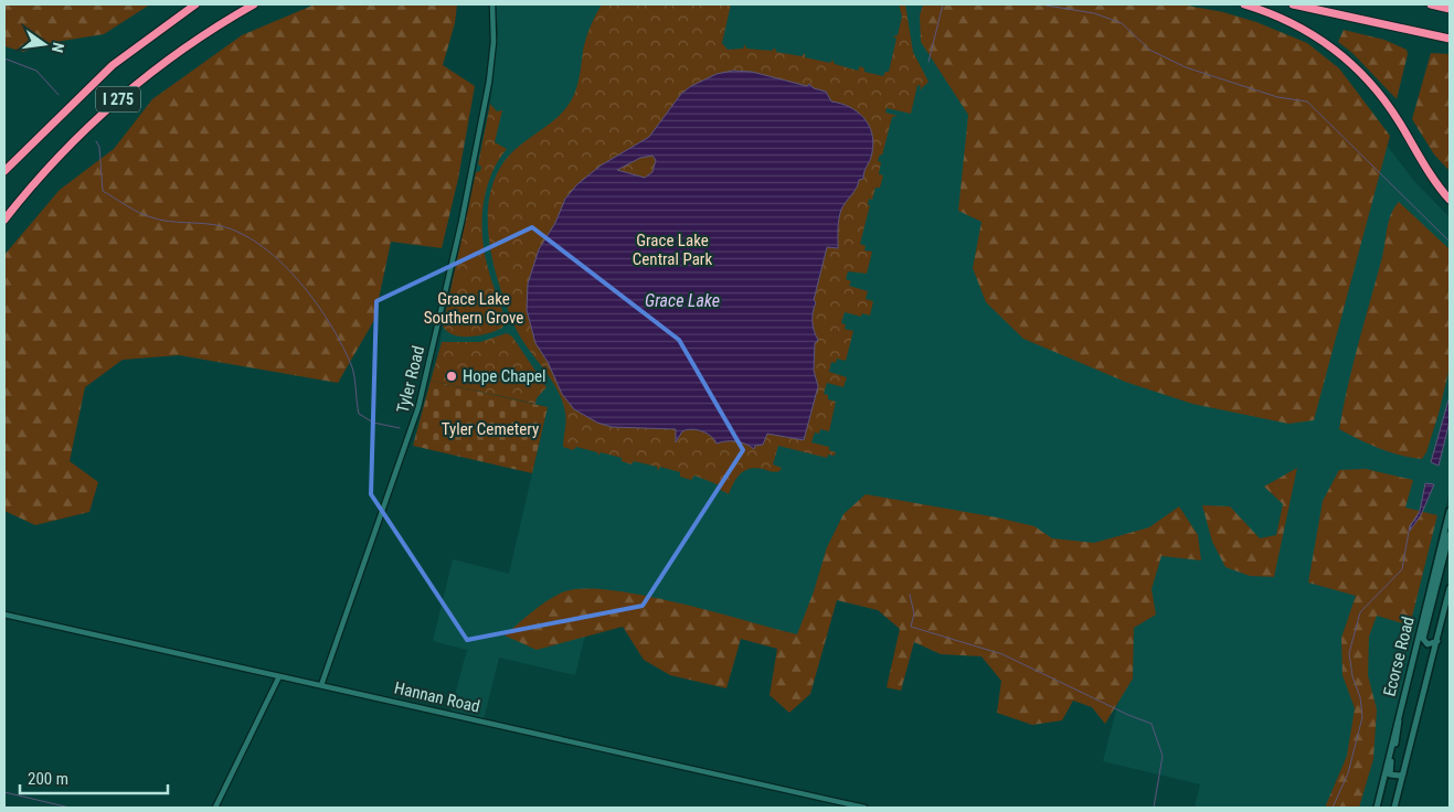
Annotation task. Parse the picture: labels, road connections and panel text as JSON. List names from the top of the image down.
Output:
{
  "streets": {
    "highway": ["I 275"],
    "main road": ["Ecorse Road"],
    "street": ["Tyler Road", "Hannan Road"]
  },
  "crossings": [
    ["Tyler Road", "Hannan Road"]
  ],
  "water": ["Grace Lake"],
  "parks": ["Grace Lake Central Park", "Grace Lake Southern Grove", "Tyler Cemetery"],
  "places": ["Hope Chapel"],
  "scale_bar": "200 m",
  "north": "right"
}
